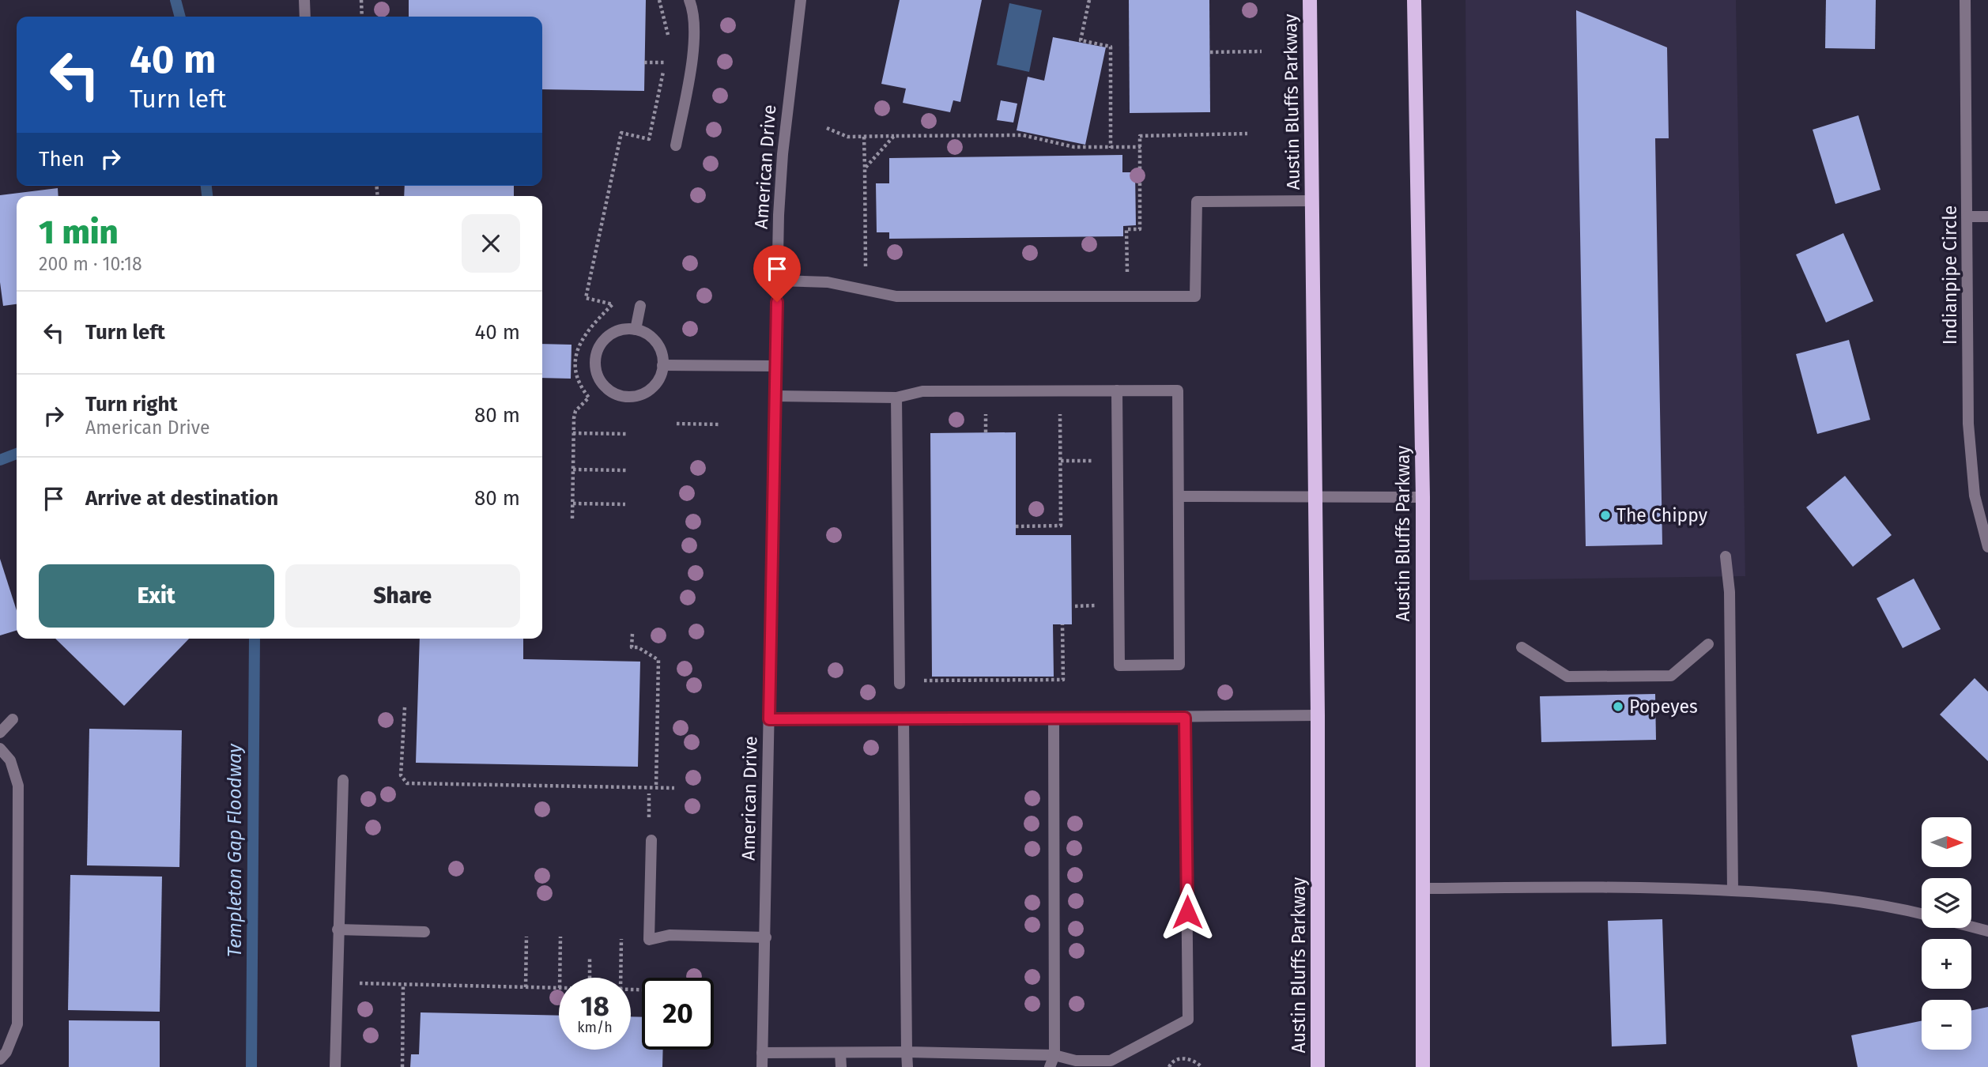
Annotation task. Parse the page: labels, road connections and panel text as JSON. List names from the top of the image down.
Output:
{
  "streets": {
    "main road": ["Austin Bluffs Parkway"],
    "street": ["American Drive", "Indianpipe Circle"]
  },
  "water": ["Templeton Gap Floodway"],
  "places": ["The Chippy", "Popeyes"],
  "north": "right",
  "page": {
    "turn": ["40 m", "Turn left"],
    "then": "Then",
    "heading": ["1 min", "200 m · 10:18"],
    "list": [
      {
        "name": "Turn left",
        "value": "40 m"
      },
      {
        "name": "Turn right",
        "note": "American Drive",
        "value": "80 m"
      },
      {
        "name": "Arrive at destination",
        "value": "80 m"
      }
    ],
    "buttons": ["Exit", "Share"],
    "map_buttons": ["+", "−"],
    "speed": "18 km/h",
    "limit": "20"
  }
}
